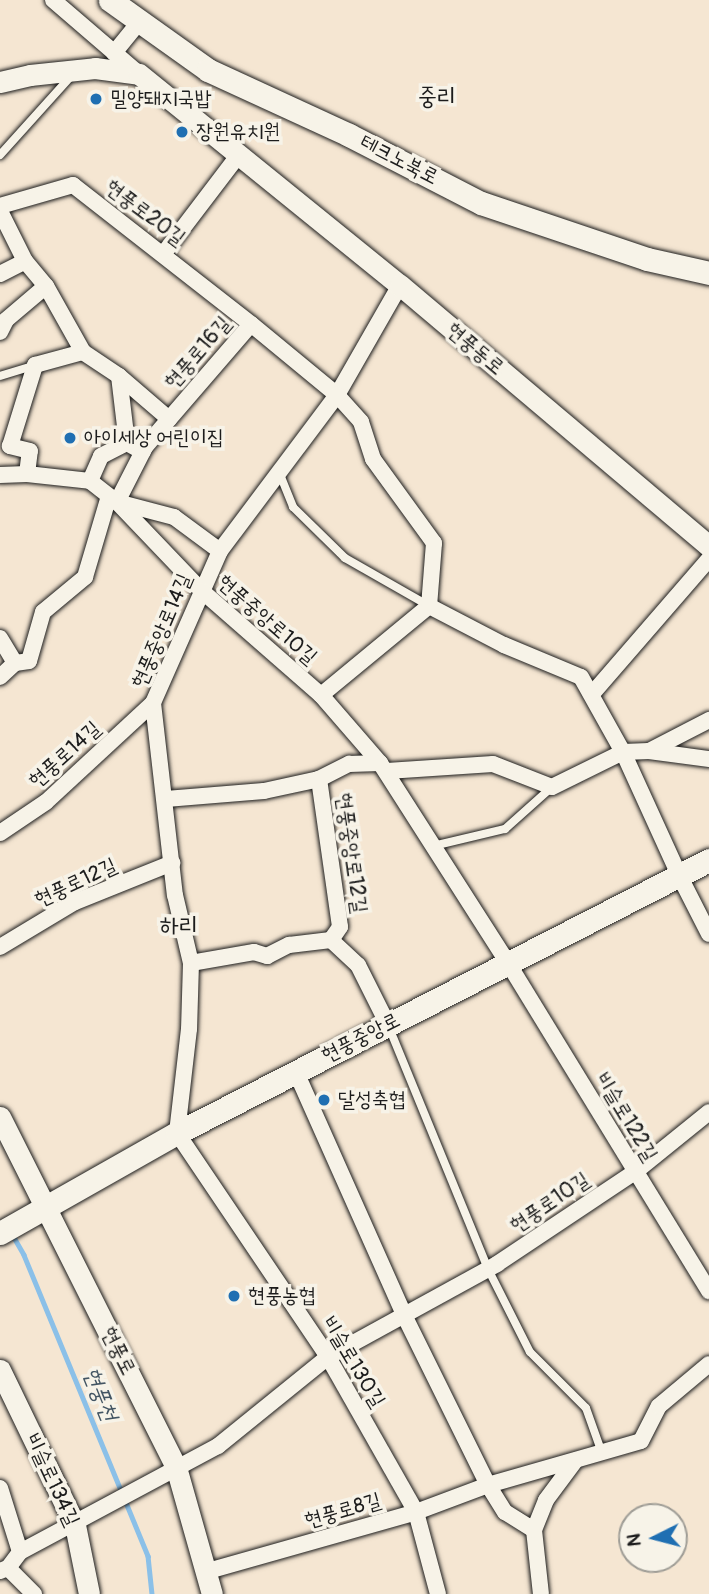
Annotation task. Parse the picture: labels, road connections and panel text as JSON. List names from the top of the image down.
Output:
{
  "streets": {
    "main road": ["테크노북로", "현풍중앙로"],
    "street": [
      "현풍로20길",
      "현풍동로",
      "현풍로16길",
      "현풍중앙로10길",
      "현풍중앙로14길",
      "현풍로14길",
      "현풍중앙로12길",
      "현풍로12길",
      "비슬로122길",
      "현풍로10길",
      "현풍로",
      "비슬로130길",
      "비슬로134길",
      "현풍로8길"
    ]
  },
  "crossings": [
    ["현풍로20길", "현풍로16길"],
    ["현풍동로", "현풍중앙로14길"],
    ["현풍로16길", "현풍중앙로10길"],
    ["현풍로16길", "현풍중앙로14길"],
    ["현풍중앙로10길", "현풍중앙로14길"],
    ["현풍중앙로10길", "현풍중앙로"],
    ["현풍중앙로10길", "비슬로122길"],
    ["현풍중앙로14길", "현풍로14길"],
    ["현풍중앙로14길", "현풍중앙로12길"],
    ["현풍중앙로14길", "현풍로12길"],
    ["현풍중앙로14길", "현풍중앙로"],
    ["현풍중앙로14길", "비슬로130길"],
    ["현풍중앙로12길", "현풍중앙로"],
    ["현풍중앙로", "비슬로122길"],
    ["현풍중앙로", "현풍로"],
    ["현풍중앙로", "비슬로130길"],
    ["비슬로122길", "현풍로10길"],
    ["현풍로10길", "현풍로"],
    ["현풍로10길", "비슬로130길"],
    ["현풍로10길", "비슬로134길"],
    ["현풍로", "현풍로8길"],
    ["비슬로130길", "현풍로8길"]
  ],
  "districts": ["중리", "하리"],
  "water": ["현풍천"],
  "places": [
    "밀양돼지국밥",
    "장원유치원",
    "아이세상 어린이집",
    "달성축협",
    "현풍농협"
  ],
  "north": "left"
}
